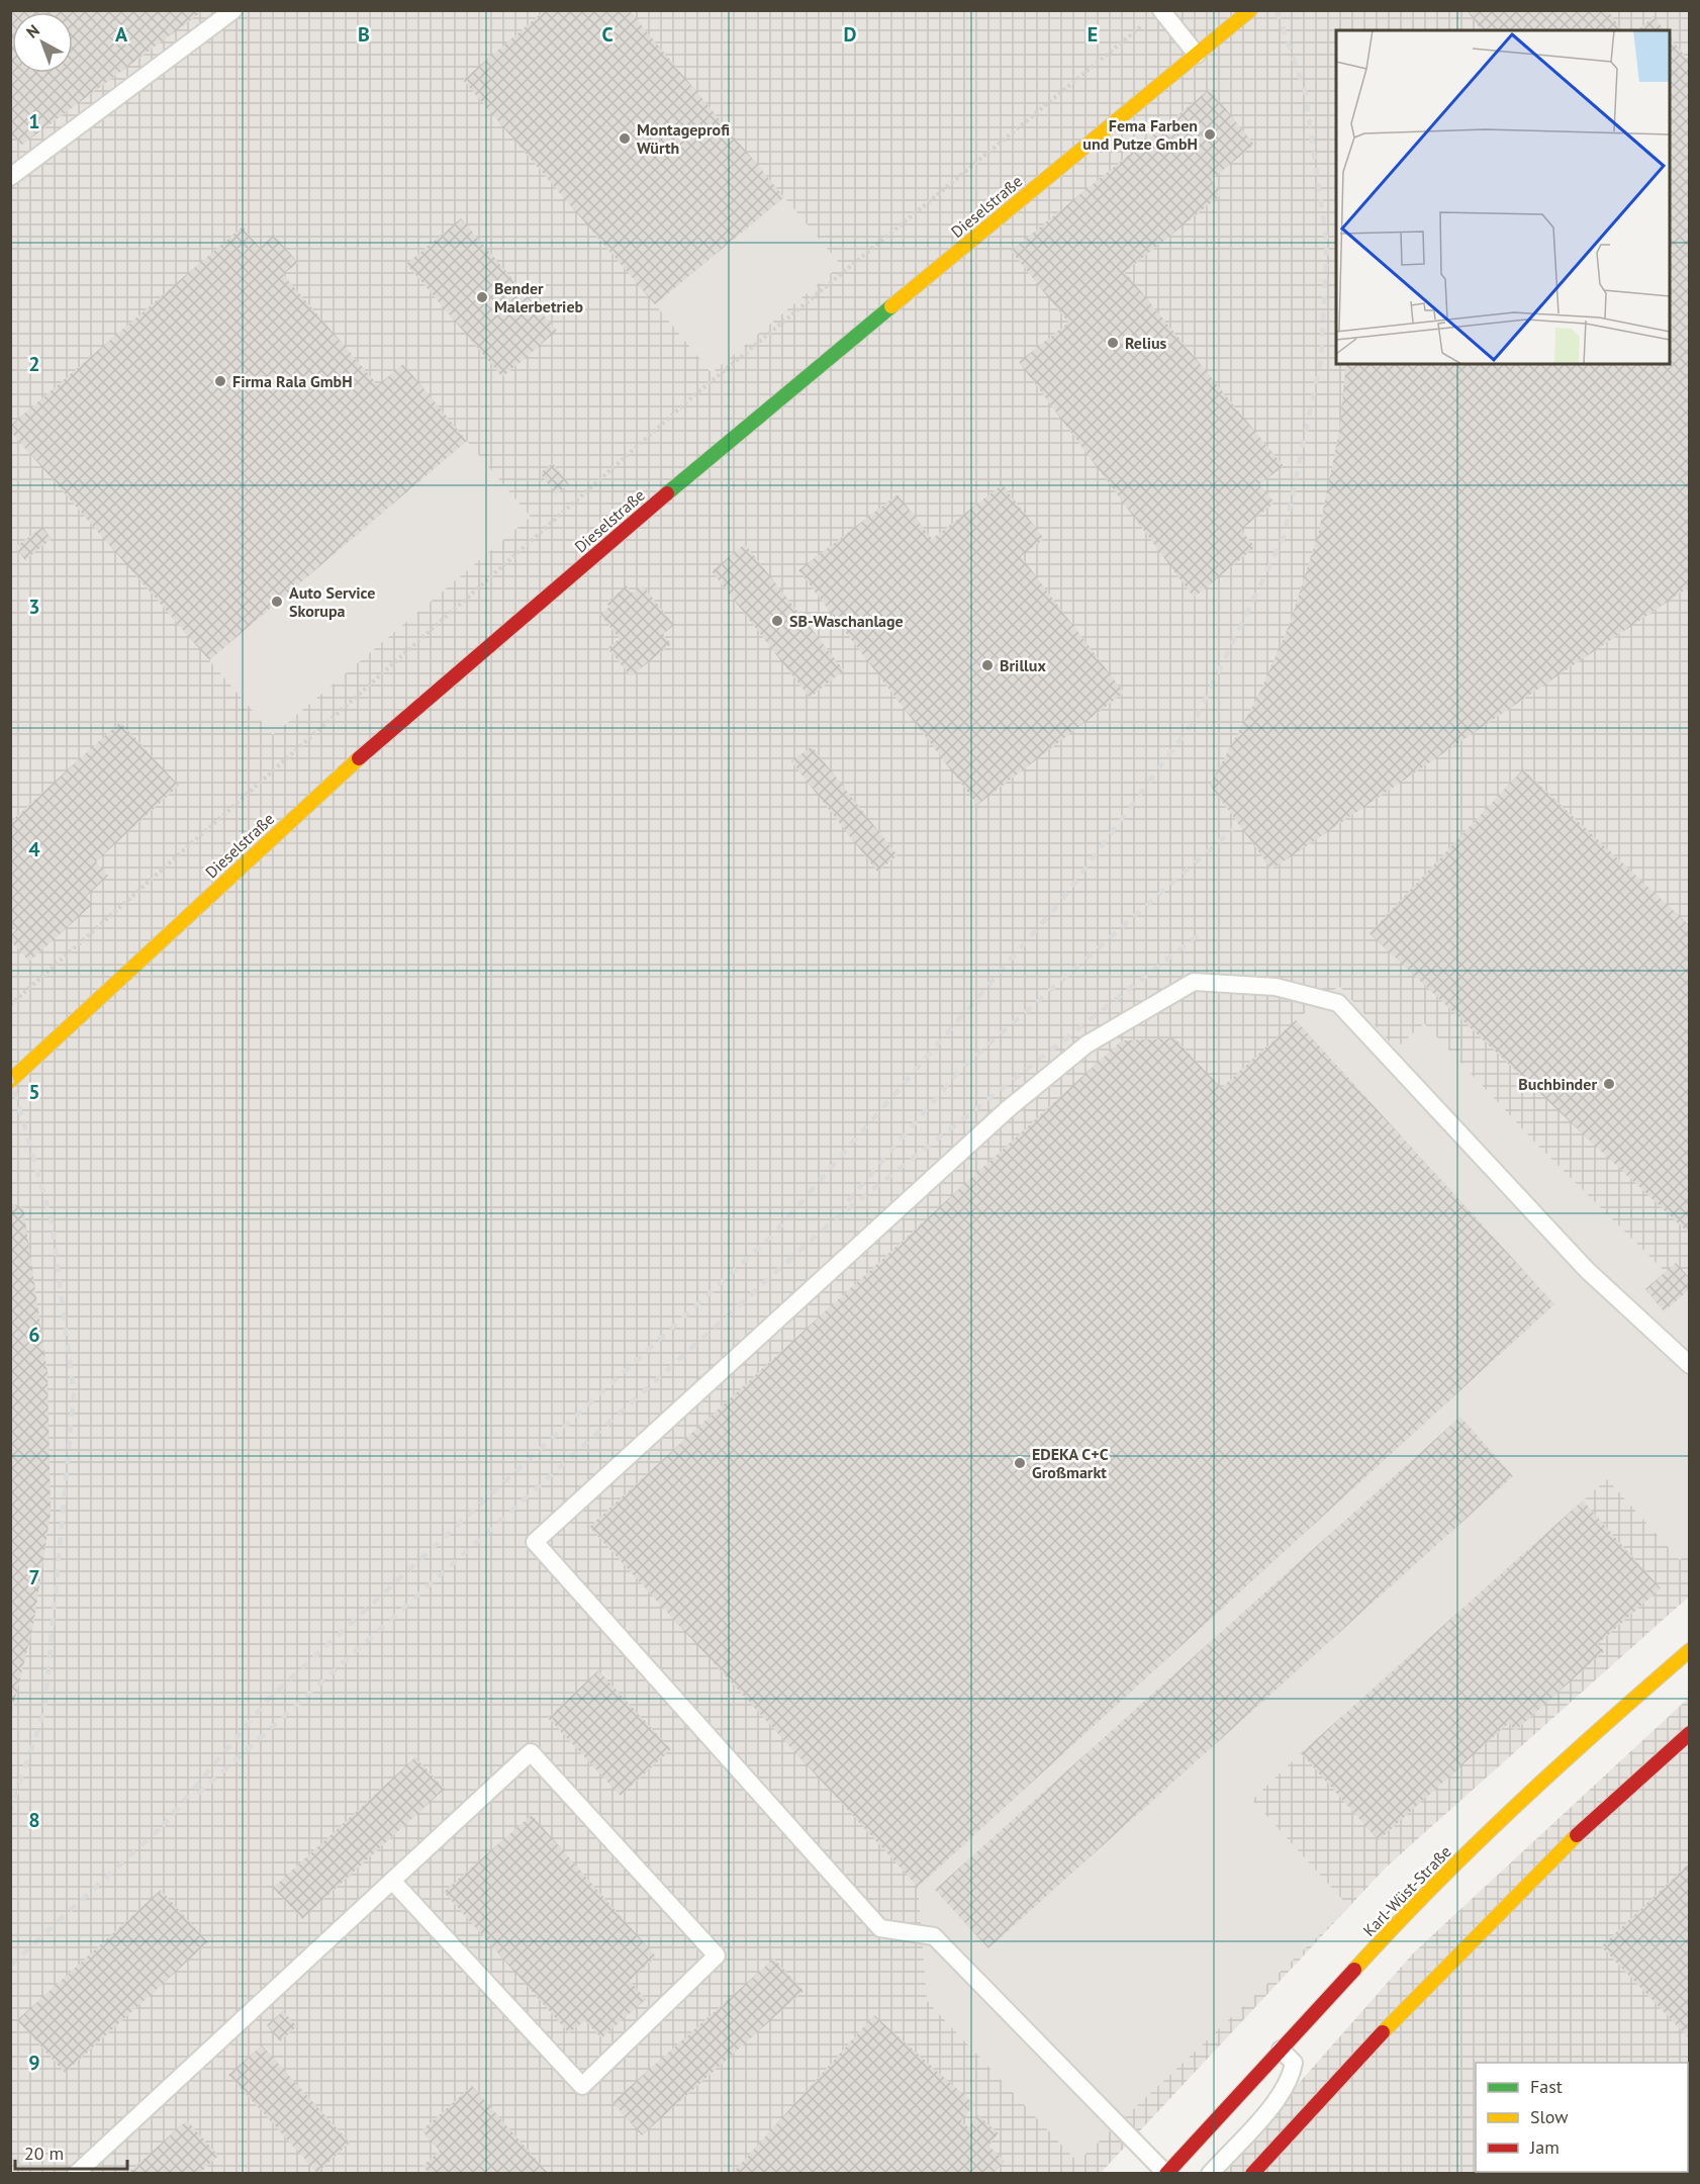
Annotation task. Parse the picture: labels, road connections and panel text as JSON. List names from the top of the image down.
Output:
{
  "streets": {
    "street": ["Dieselstraße", "Karl-Wüst-Straße"]
  },
  "places": [
    "Fema Farben und Putze GmbH",
    "Montageprofi Würth",
    "Bender Malerbetrieb",
    "Relius",
    "Firma Rala GmbH",
    "Auto Service Skorupa",
    "SB-Waschanlage",
    "Brillux",
    "Buchbinder",
    "EDEKA C+C Großmarkt"
  ],
  "legend": ["Fast", "Slow", "Jam"],
  "scale_bar": "20 m",
  "north": "top left",
  "grid": {
    "columns": [
      "A",
      "B",
      "C",
      "D",
      "E"
    ],
    "rows": [
      "1",
      "2",
      "3",
      "4",
      "5",
      "6",
      "7",
      "8",
      "9"
    ]
  }
}
